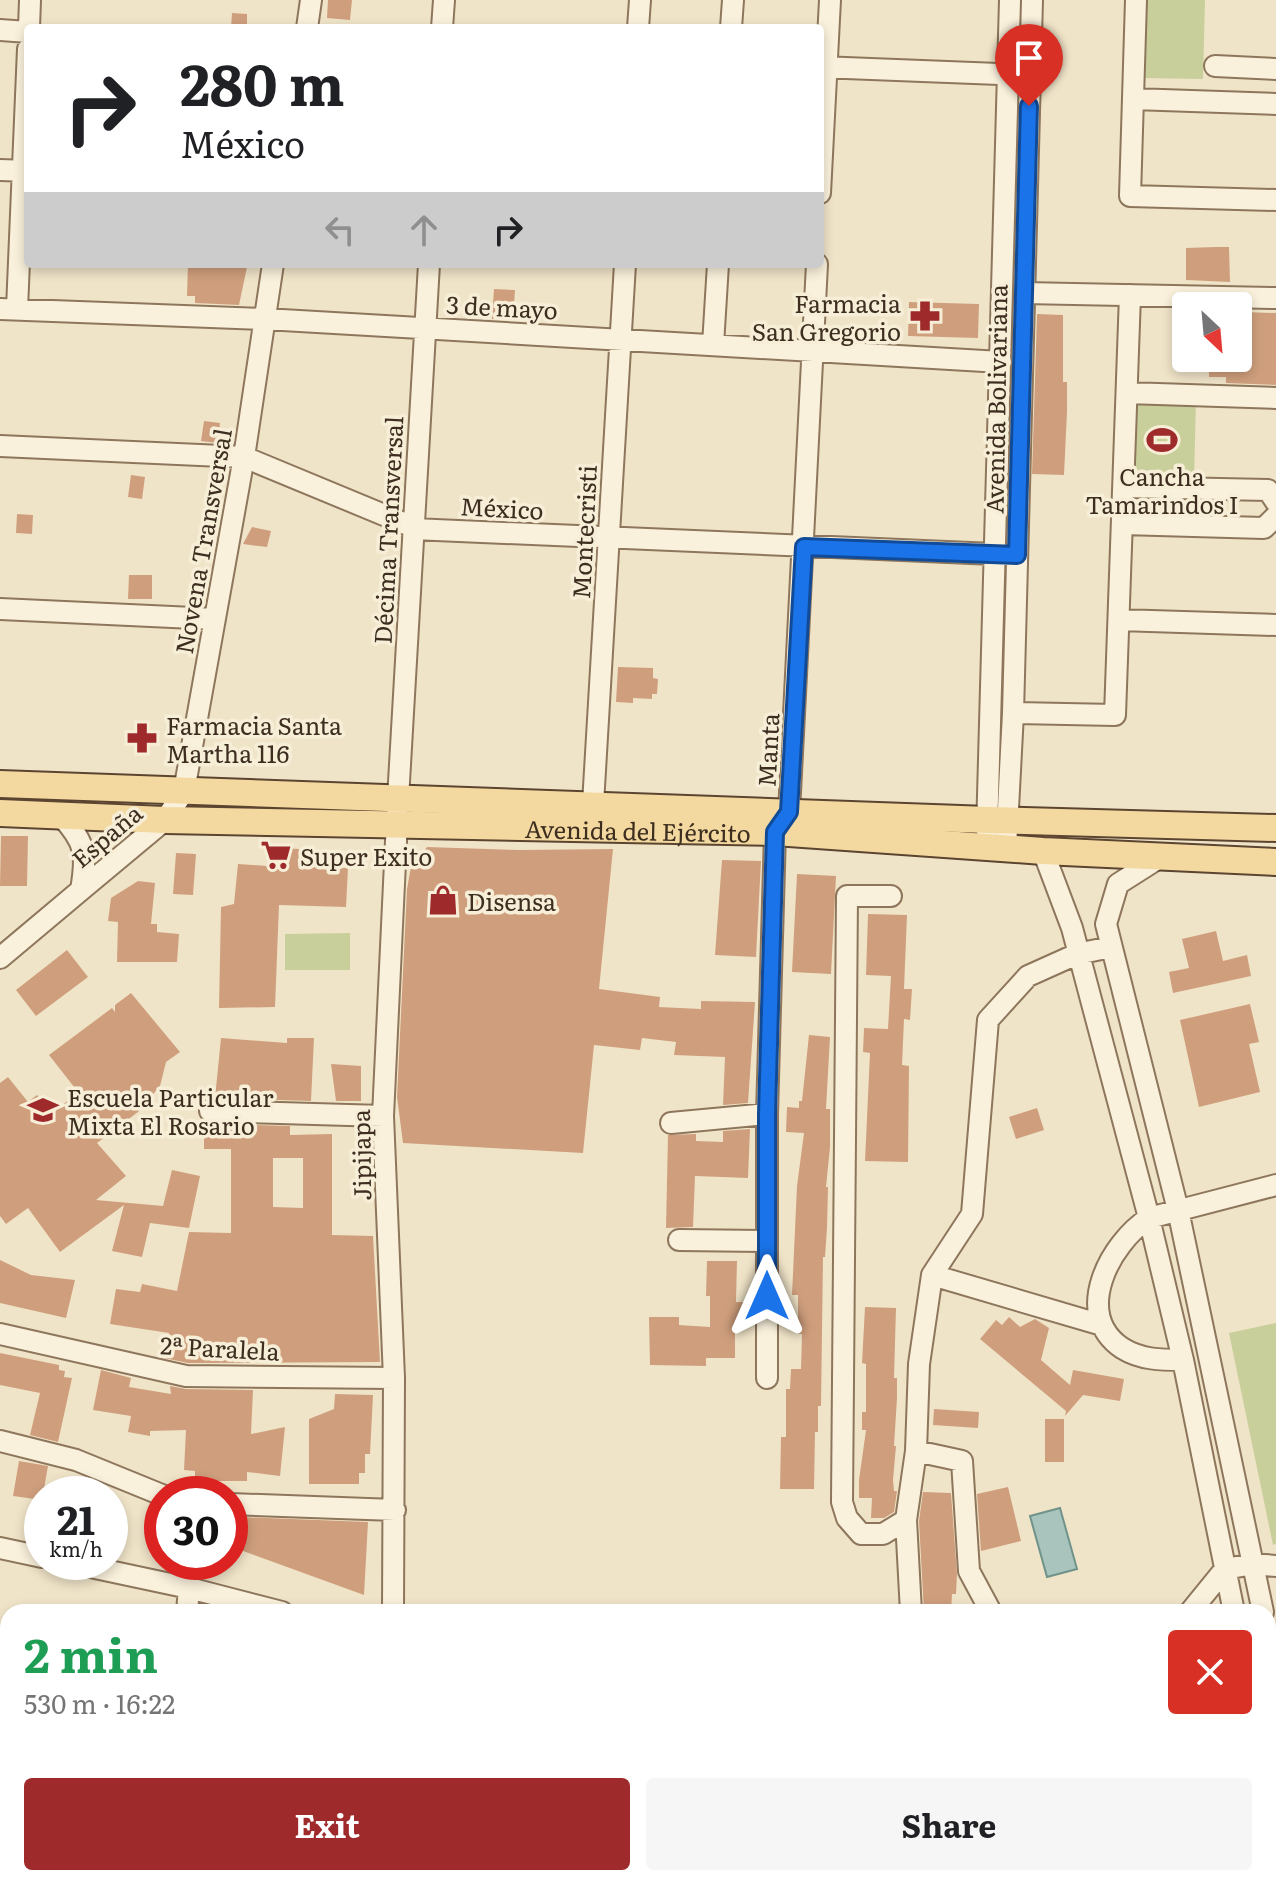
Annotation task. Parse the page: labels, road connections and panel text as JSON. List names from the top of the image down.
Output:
{
  "streets": {
    "main road": ["Avenida del Ejército"],
    "street": [
      "3 de mayo",
      "Avenida Bolivariana",
      "México",
      "Décima Transversal",
      "Montecristi",
      "Novena Transversal",
      "Manta",
      "España",
      "Jipijapa",
      "2ª Paralela"
    ]
  },
  "crossings": [
    ["3 de mayo", "Avenida Bolivariana"],
    ["3 de mayo", "Décima Transversal"],
    ["3 de mayo", "Montecristi"],
    ["3 de mayo", "Novena Transversal"],
    ["3 de mayo", "Manta"],
    ["Avenida Bolivariana", "México"],
    ["Avenida Bolivariana", "Avenida del Ejército"],
    ["México", "Décima Transversal"],
    ["México", "Montecristi"],
    ["México", "Novena Transversal"],
    ["México", "Manta"],
    ["Décima Transversal", "Avenida del Ejército"],
    ["Décima Transversal", "Jipijapa"],
    ["Montecristi", "Avenida del Ejército"],
    ["Novena Transversal", "Avenida del Ejército"],
    ["Novena Transversal", "España"],
    ["Manta", "Avenida del Ejército"],
    ["Avenida del Ejército", "España"],
    ["Avenida del Ejército", "Jipijapa"],
    ["Jipijapa", "2ª Paralela"]
  ],
  "places": {
    "pharmacy": ["Farmacia San Gregorio", "Farmacia Santa Martha 116"],
    "sports": ["Cancha Tamarindos I"],
    "supermarket": ["Super Exito"],
    "shop": ["Disensa"],
    "school or university": ["Escuela Particular Mixta El Rosario"]
  },
  "north": "bottom right",
  "page": {
    "turn": ["280 m", "México"],
    "speed": "21 km/h",
    "limit": "30",
    "heading": ["2 min", "530 m · 16:22"],
    "buttons": ["Exit", "Share"]
  }
}
